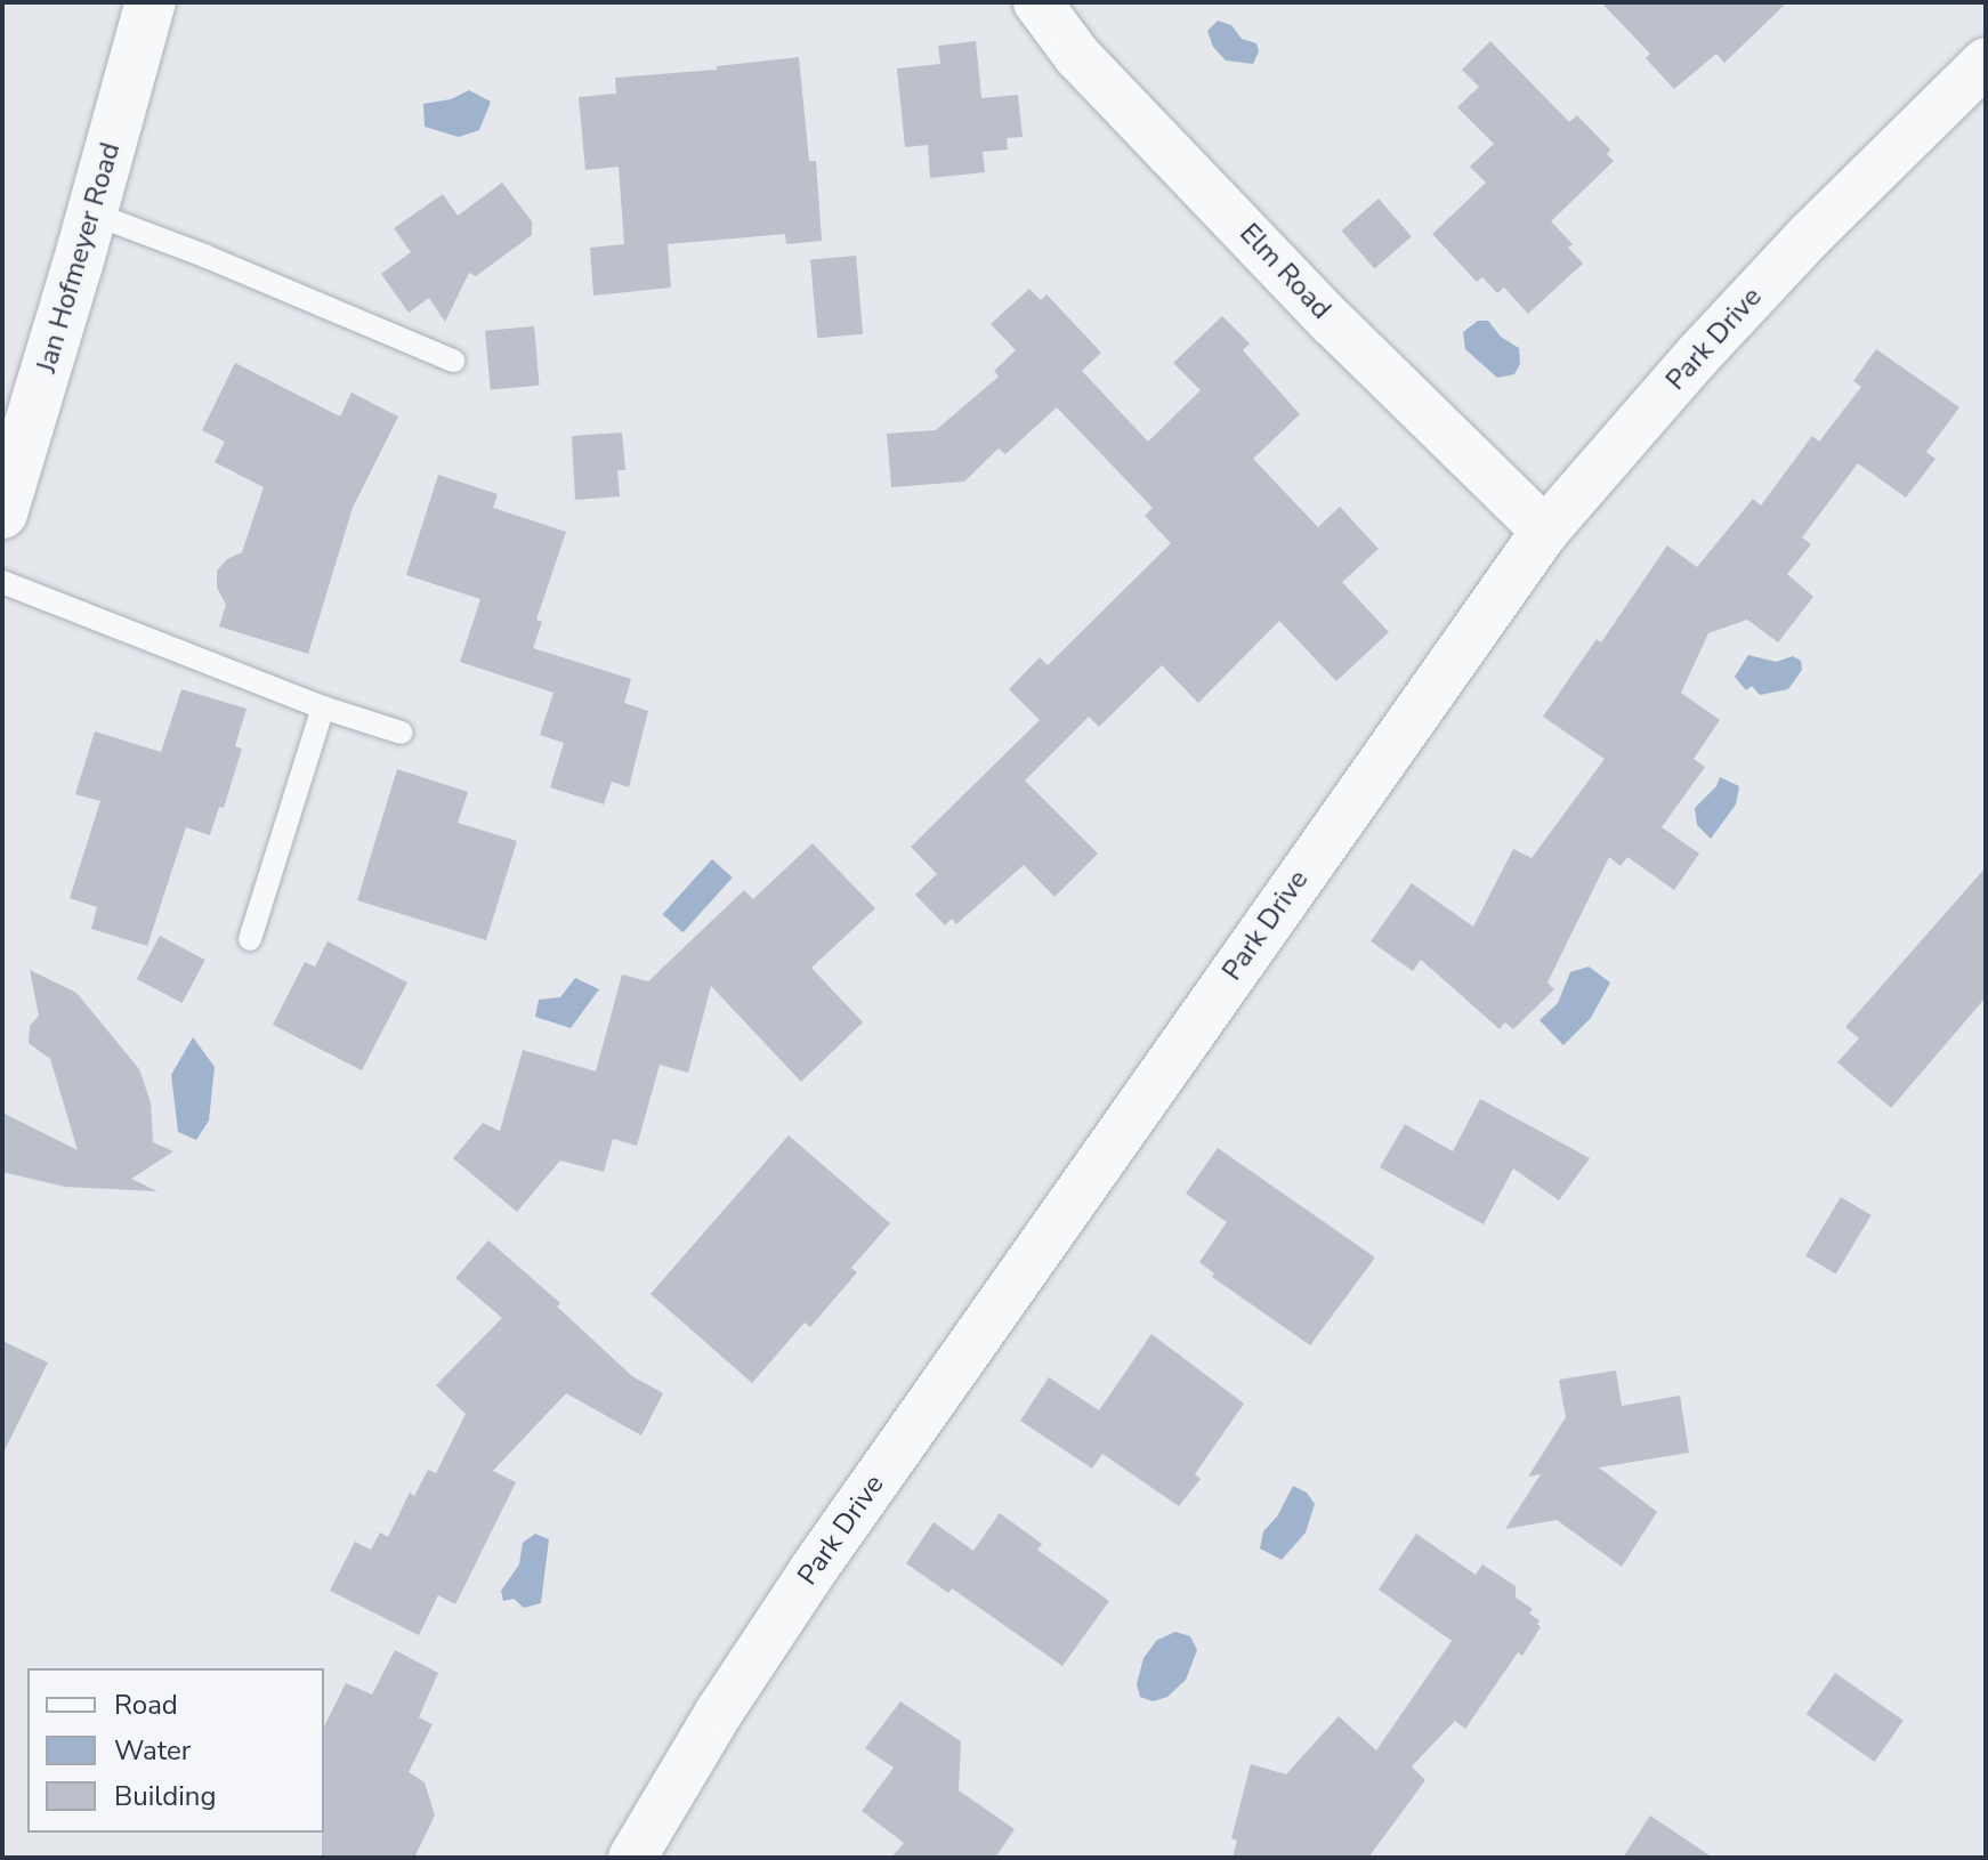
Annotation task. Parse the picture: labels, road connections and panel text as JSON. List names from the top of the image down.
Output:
{
  "streets": {
    "street": ["Jan Hofmeyer Road", "Elm Road", "Park Drive"]
  },
  "crossings": [
    ["Elm Road", "Park Drive"]
  ],
  "legend": ["Road", "Water", "Building"]
}
